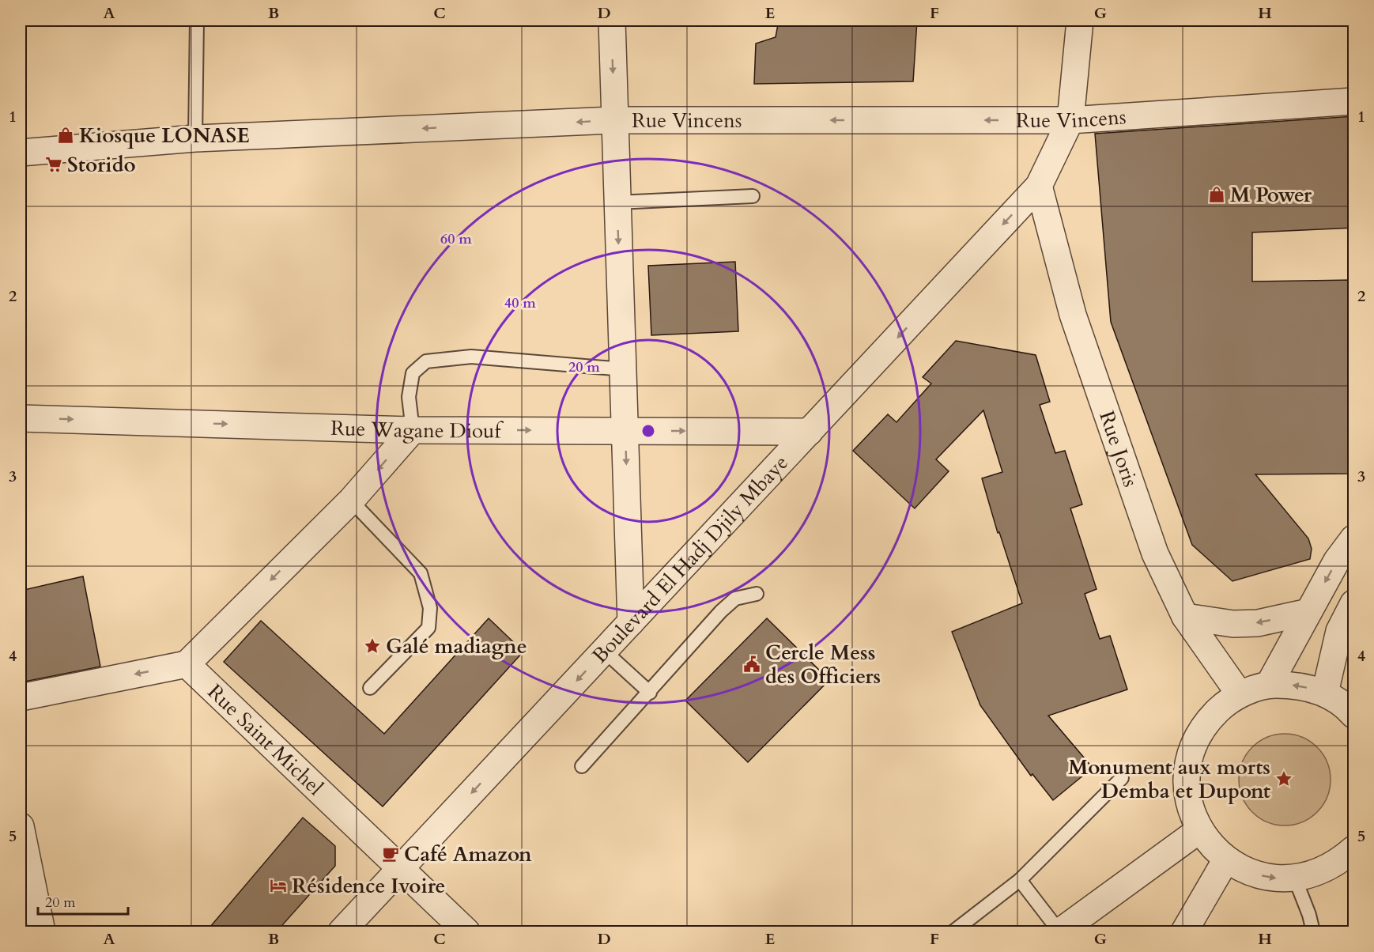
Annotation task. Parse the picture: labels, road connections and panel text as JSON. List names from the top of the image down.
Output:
{
  "streets": {
    "street": [
      "Rue Vincens",
      "Rue Wagane Diouf",
      "Rue Joris",
      "Boulevard El Hadj Djily Mbaye",
      "Rue Saint Michel"
    ]
  },
  "crossings": [
    ["Rue Vincens", "Boulevard El Hadj Djily Mbaye"],
    ["Rue Wagane Diouf", "Boulevard El Hadj Djily Mbaye"],
    ["Rue Joris", "Boulevard El Hadj Djily Mbaye"],
    ["Boulevard El Hadj Djily Mbaye", "Rue Saint Michel"]
  ],
  "one_way": ["Rue Vincens", "Rue Wagane Diouf", "Boulevard El Hadj Djily Mbaye"],
  "places": {
    "shop": ["Kiosque LONASE", "M Power"],
    "supermarket": ["Storido"],
    "place": ["Galé madiagne", "Monument aux morts Demba et Dupont"],
    "public building": ["Cercle Mess des Officiers"],
    "cafe": ["Café Amazon"],
    "hotel": ["Résidence Ivoire"]
  },
  "scale_bar": "20 m",
  "grid": {
    "columns": [
      "A",
      "B",
      "C",
      "D",
      "E",
      "F",
      "G",
      "H"
    ],
    "rows": [
      "1",
      "2",
      "3",
      "4",
      "5"
    ]
  },
  "rings": ["60 m", "40 m", "20 m"]
}
